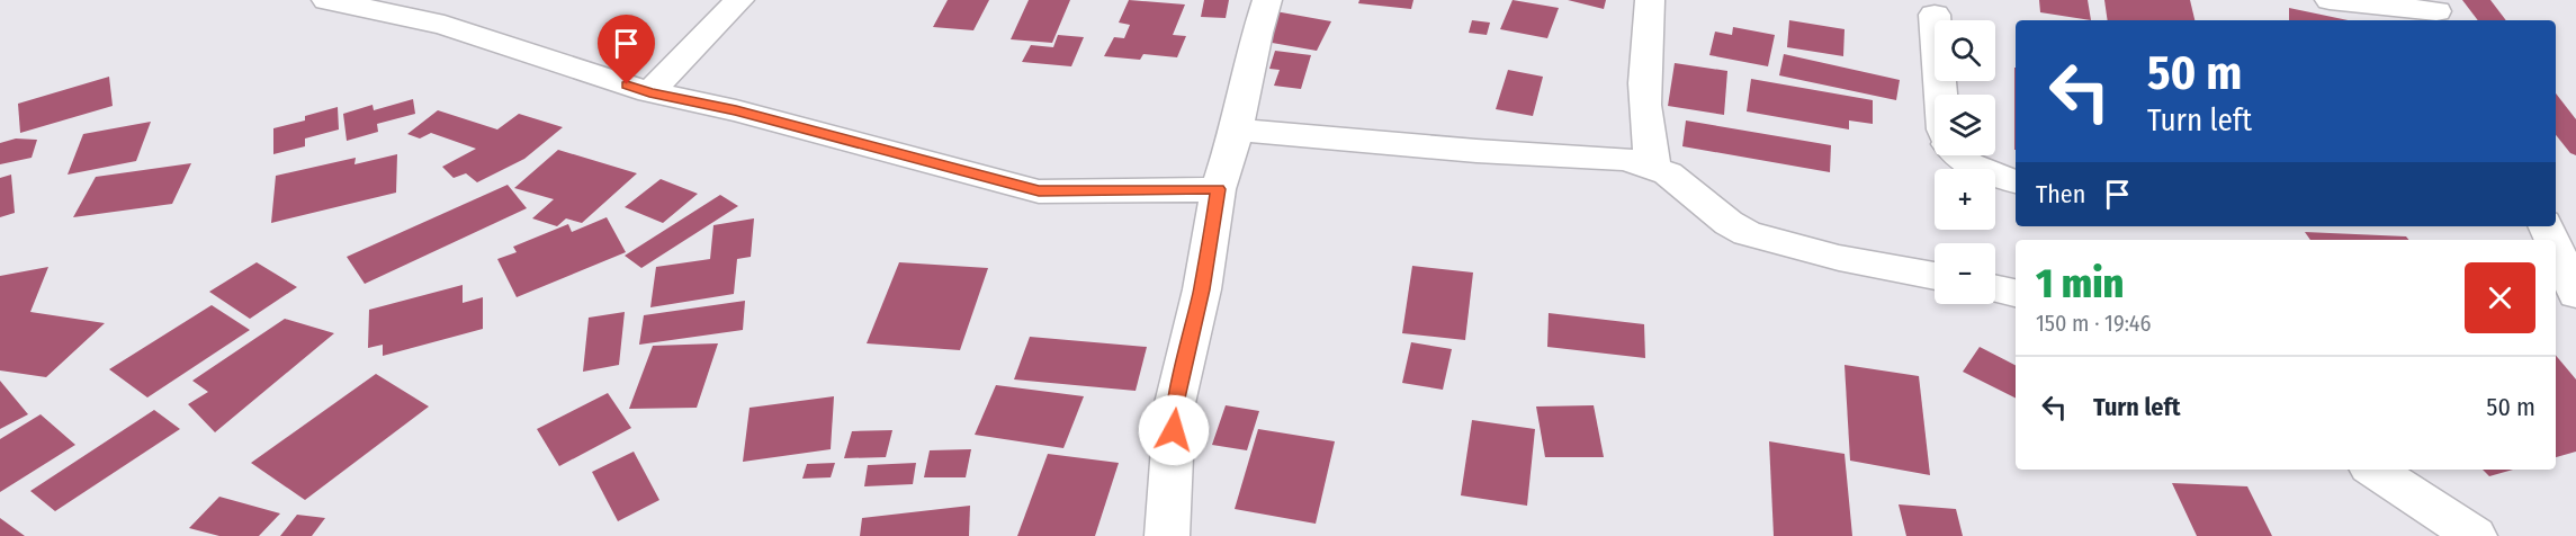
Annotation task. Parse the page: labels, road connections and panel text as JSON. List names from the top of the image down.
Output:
{
  "page": {
    "map_buttons": ["+", "−"],
    "turn": ["50 m", "Turn left"],
    "then": "Then",
    "heading": ["1 min", "150 m · 19:46"],
    "list": [
      {
        "name": "Turn left",
        "value": "50 m"
      }
    ]
  }
}
